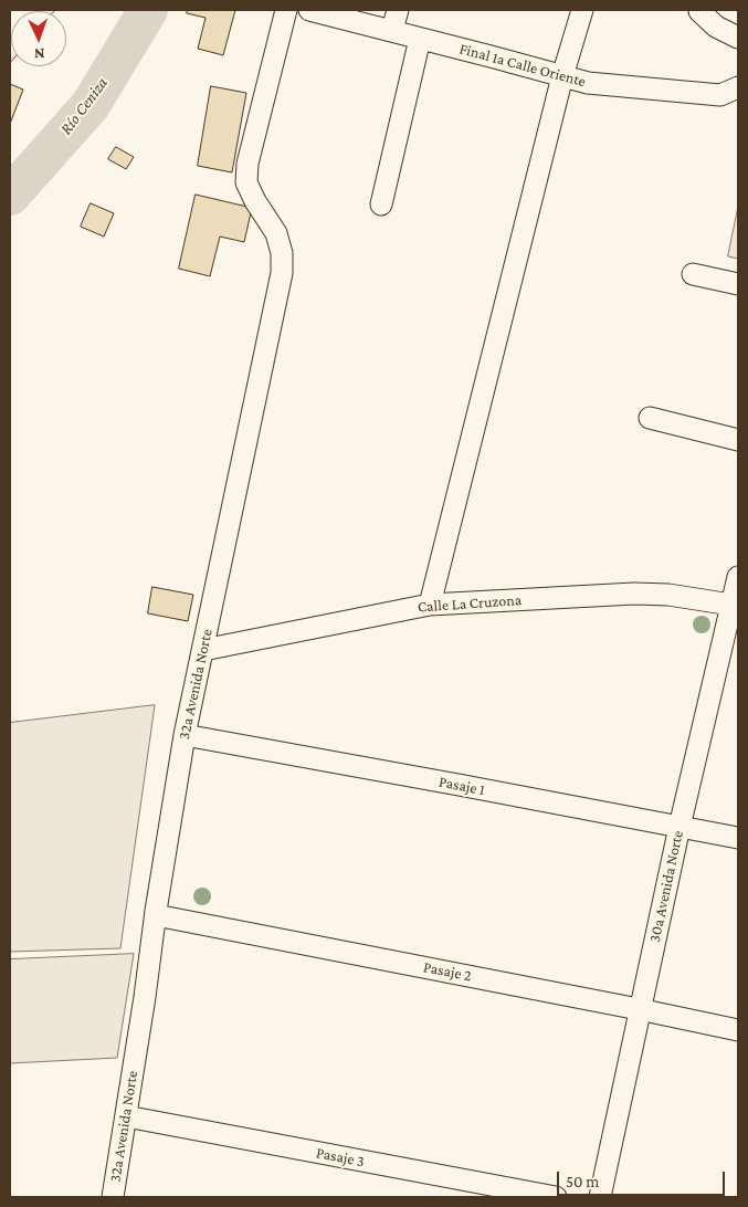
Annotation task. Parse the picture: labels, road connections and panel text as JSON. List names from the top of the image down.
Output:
{
  "streets": {
    "street": [
      "Final 1a Calle Oriente",
      "Calle La Cruzona",
      "32a Avenida Norte",
      "Pasaje 1",
      "30a Avenida Norte",
      "Pasaje 2",
      "Pasaje 3"
    ]
  },
  "crossings": [
    ["Calle La Cruzona", "32a Avenida Norte"],
    ["Calle La Cruzona", "30a Avenida Norte"],
    ["32a Avenida Norte", "Pasaje 1"],
    ["32a Avenida Norte", "Pasaje 2"],
    ["32a Avenida Norte", "Pasaje 3"],
    ["Pasaje 1", "30a Avenida Norte"],
    ["30a Avenida Norte", "Pasaje 2"]
  ],
  "water": ["Río Ceniza"],
  "scale_bar": "50 m",
  "north": "bottom"
}
